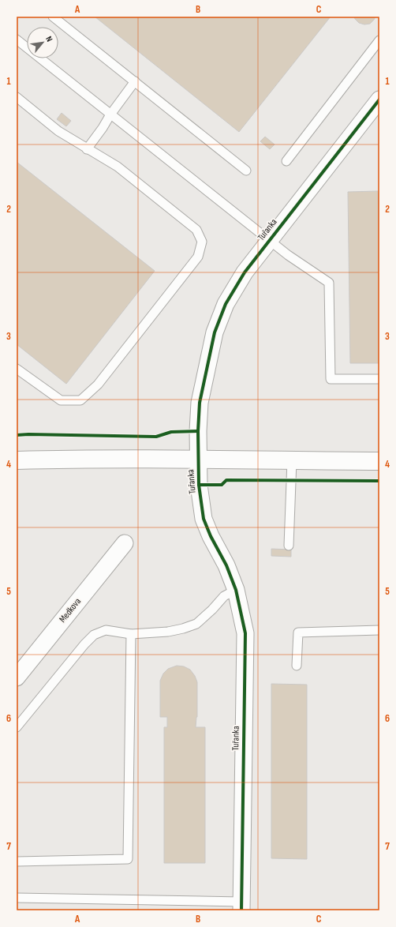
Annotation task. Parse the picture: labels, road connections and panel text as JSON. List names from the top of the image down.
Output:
{
  "streets": {
    "street": ["Tuřanka", "Medkova"]
  },
  "north": "top right",
  "grid": {
    "columns": ["A", "B", "C"],
    "rows": [
      "1",
      "2",
      "3",
      "4",
      "5",
      "6",
      "7"
    ]
  }
}
